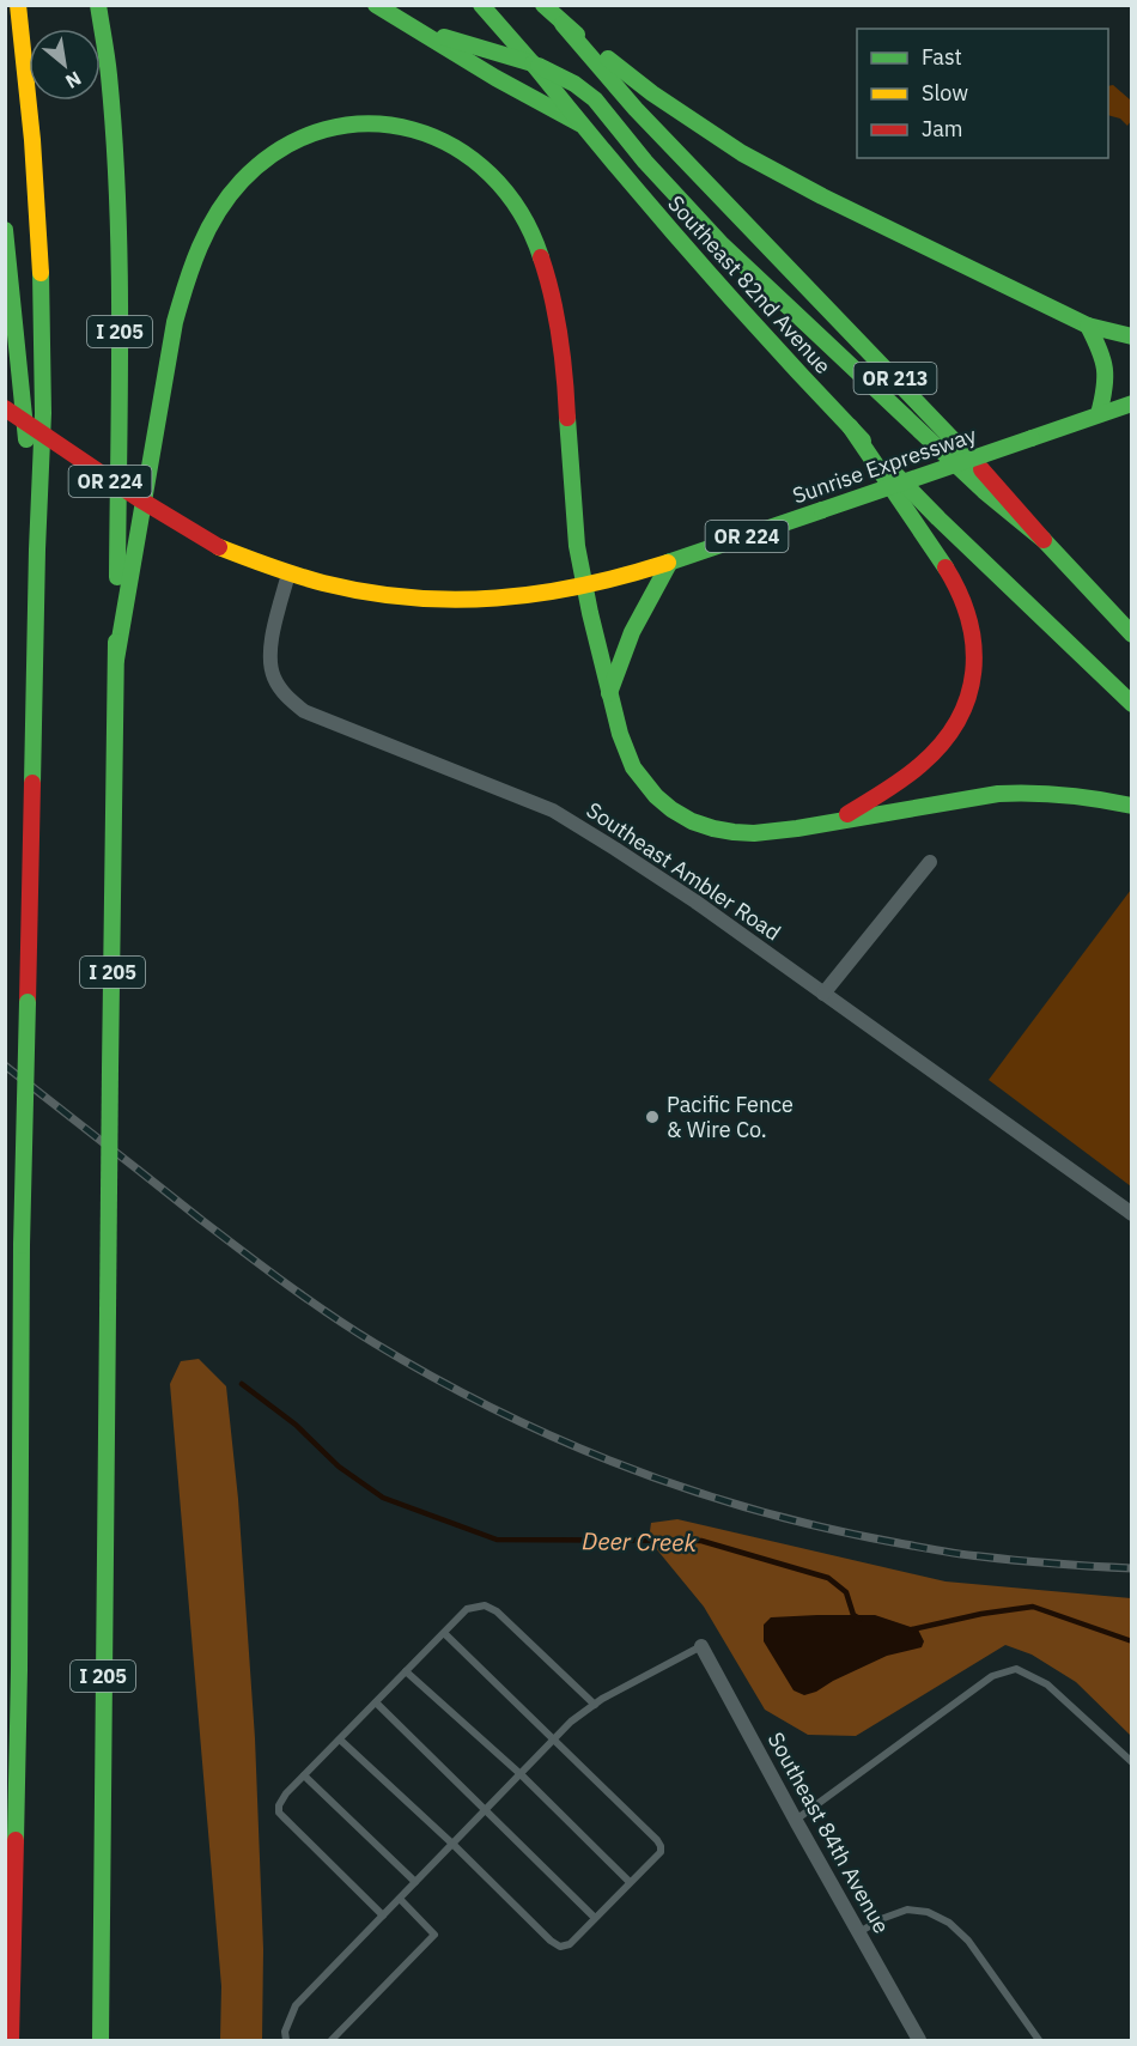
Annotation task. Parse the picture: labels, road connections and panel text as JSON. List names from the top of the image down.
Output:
{
  "streets": {
    "main road": [
      "Southeast 82nd Avenue",
      "I 205",
      "OR 213",
      "Sunrise Expressway",
      "OR 224"
    ],
    "street": ["Southeast Ambler Road", "Southeast 84th Avenue"]
  },
  "crossings": [
    ["Southeast 82nd Avenue", "OR 213"],
    ["Sunrise Expressway", "OR 224"],
    ["Sunrise Expressway", "Southeast Ambler Road"]
  ],
  "water": ["Deer Creek"],
  "places": ["Pacific Fence & Wire Co."],
  "legend": ["Fast", "Slow", "Jam"],
  "north": "bottom right"
}
